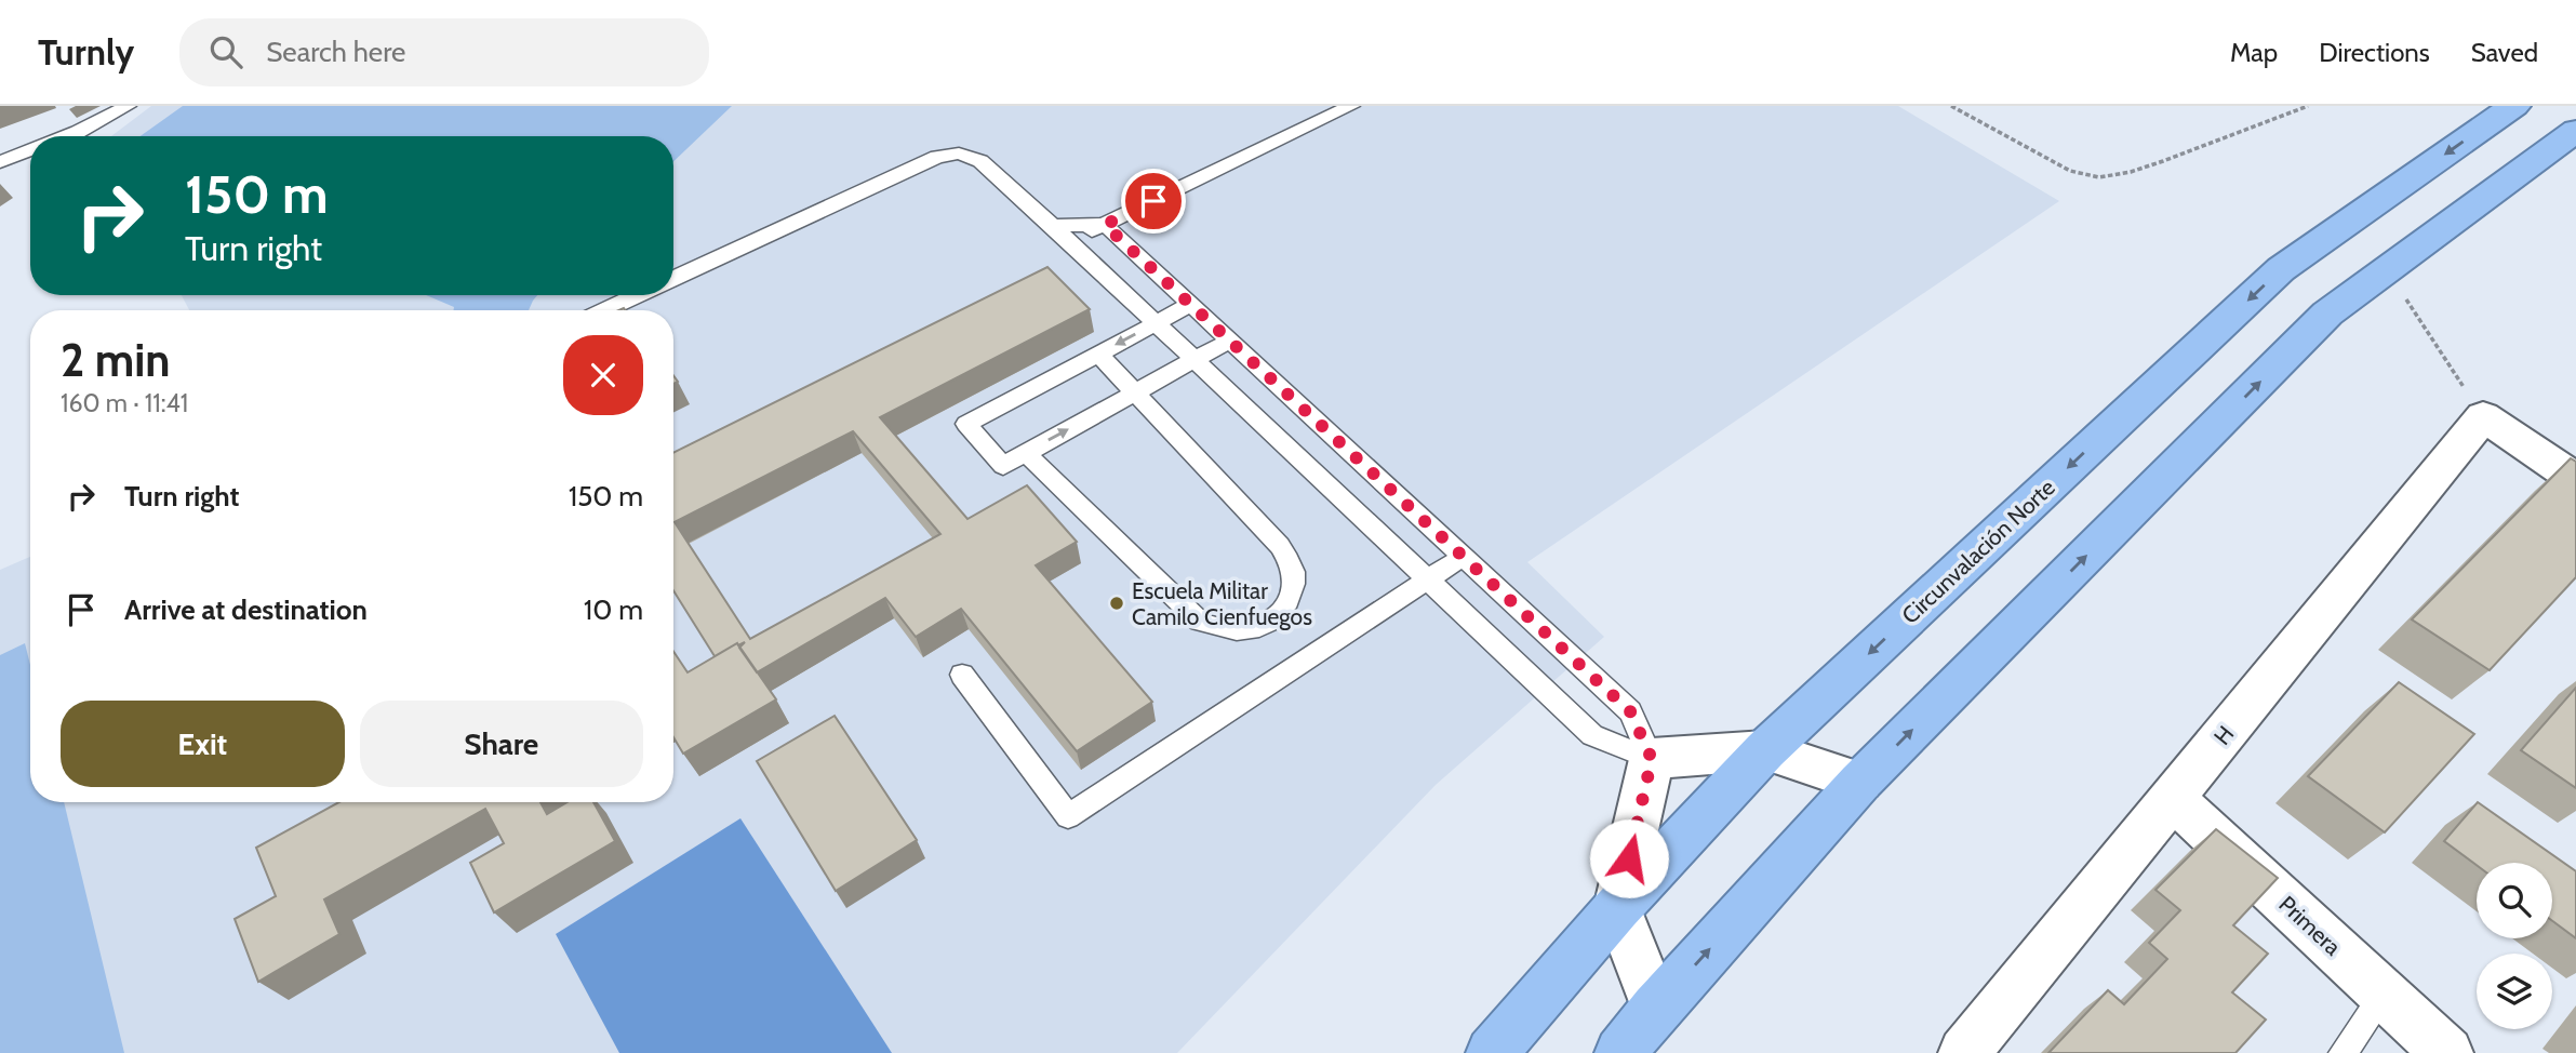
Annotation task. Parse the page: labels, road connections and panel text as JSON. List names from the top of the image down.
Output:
{
  "streets": {
    "highway": ["Circunvalación Norte"],
    "street": ["H", "Primera"]
  },
  "crossings": [
    ["H", "Primera"]
  ],
  "places": ["Escuela Militar Camilo Cienfuegos"],
  "page": {
    "header": "Turnly",
    "search": "Search here",
    "nav": ["Map", "Directions", "Saved"],
    "turn": ["150 m", "Turn right"],
    "heading": ["2 min", "160 m · 11:41"],
    "list": [
      {
        "name": "Turn right",
        "value": "150 m"
      },
      {
        "name": "Arrive at destination",
        "value": "10 m"
      }
    ],
    "buttons": ["Exit", "Share"]
  }
}
